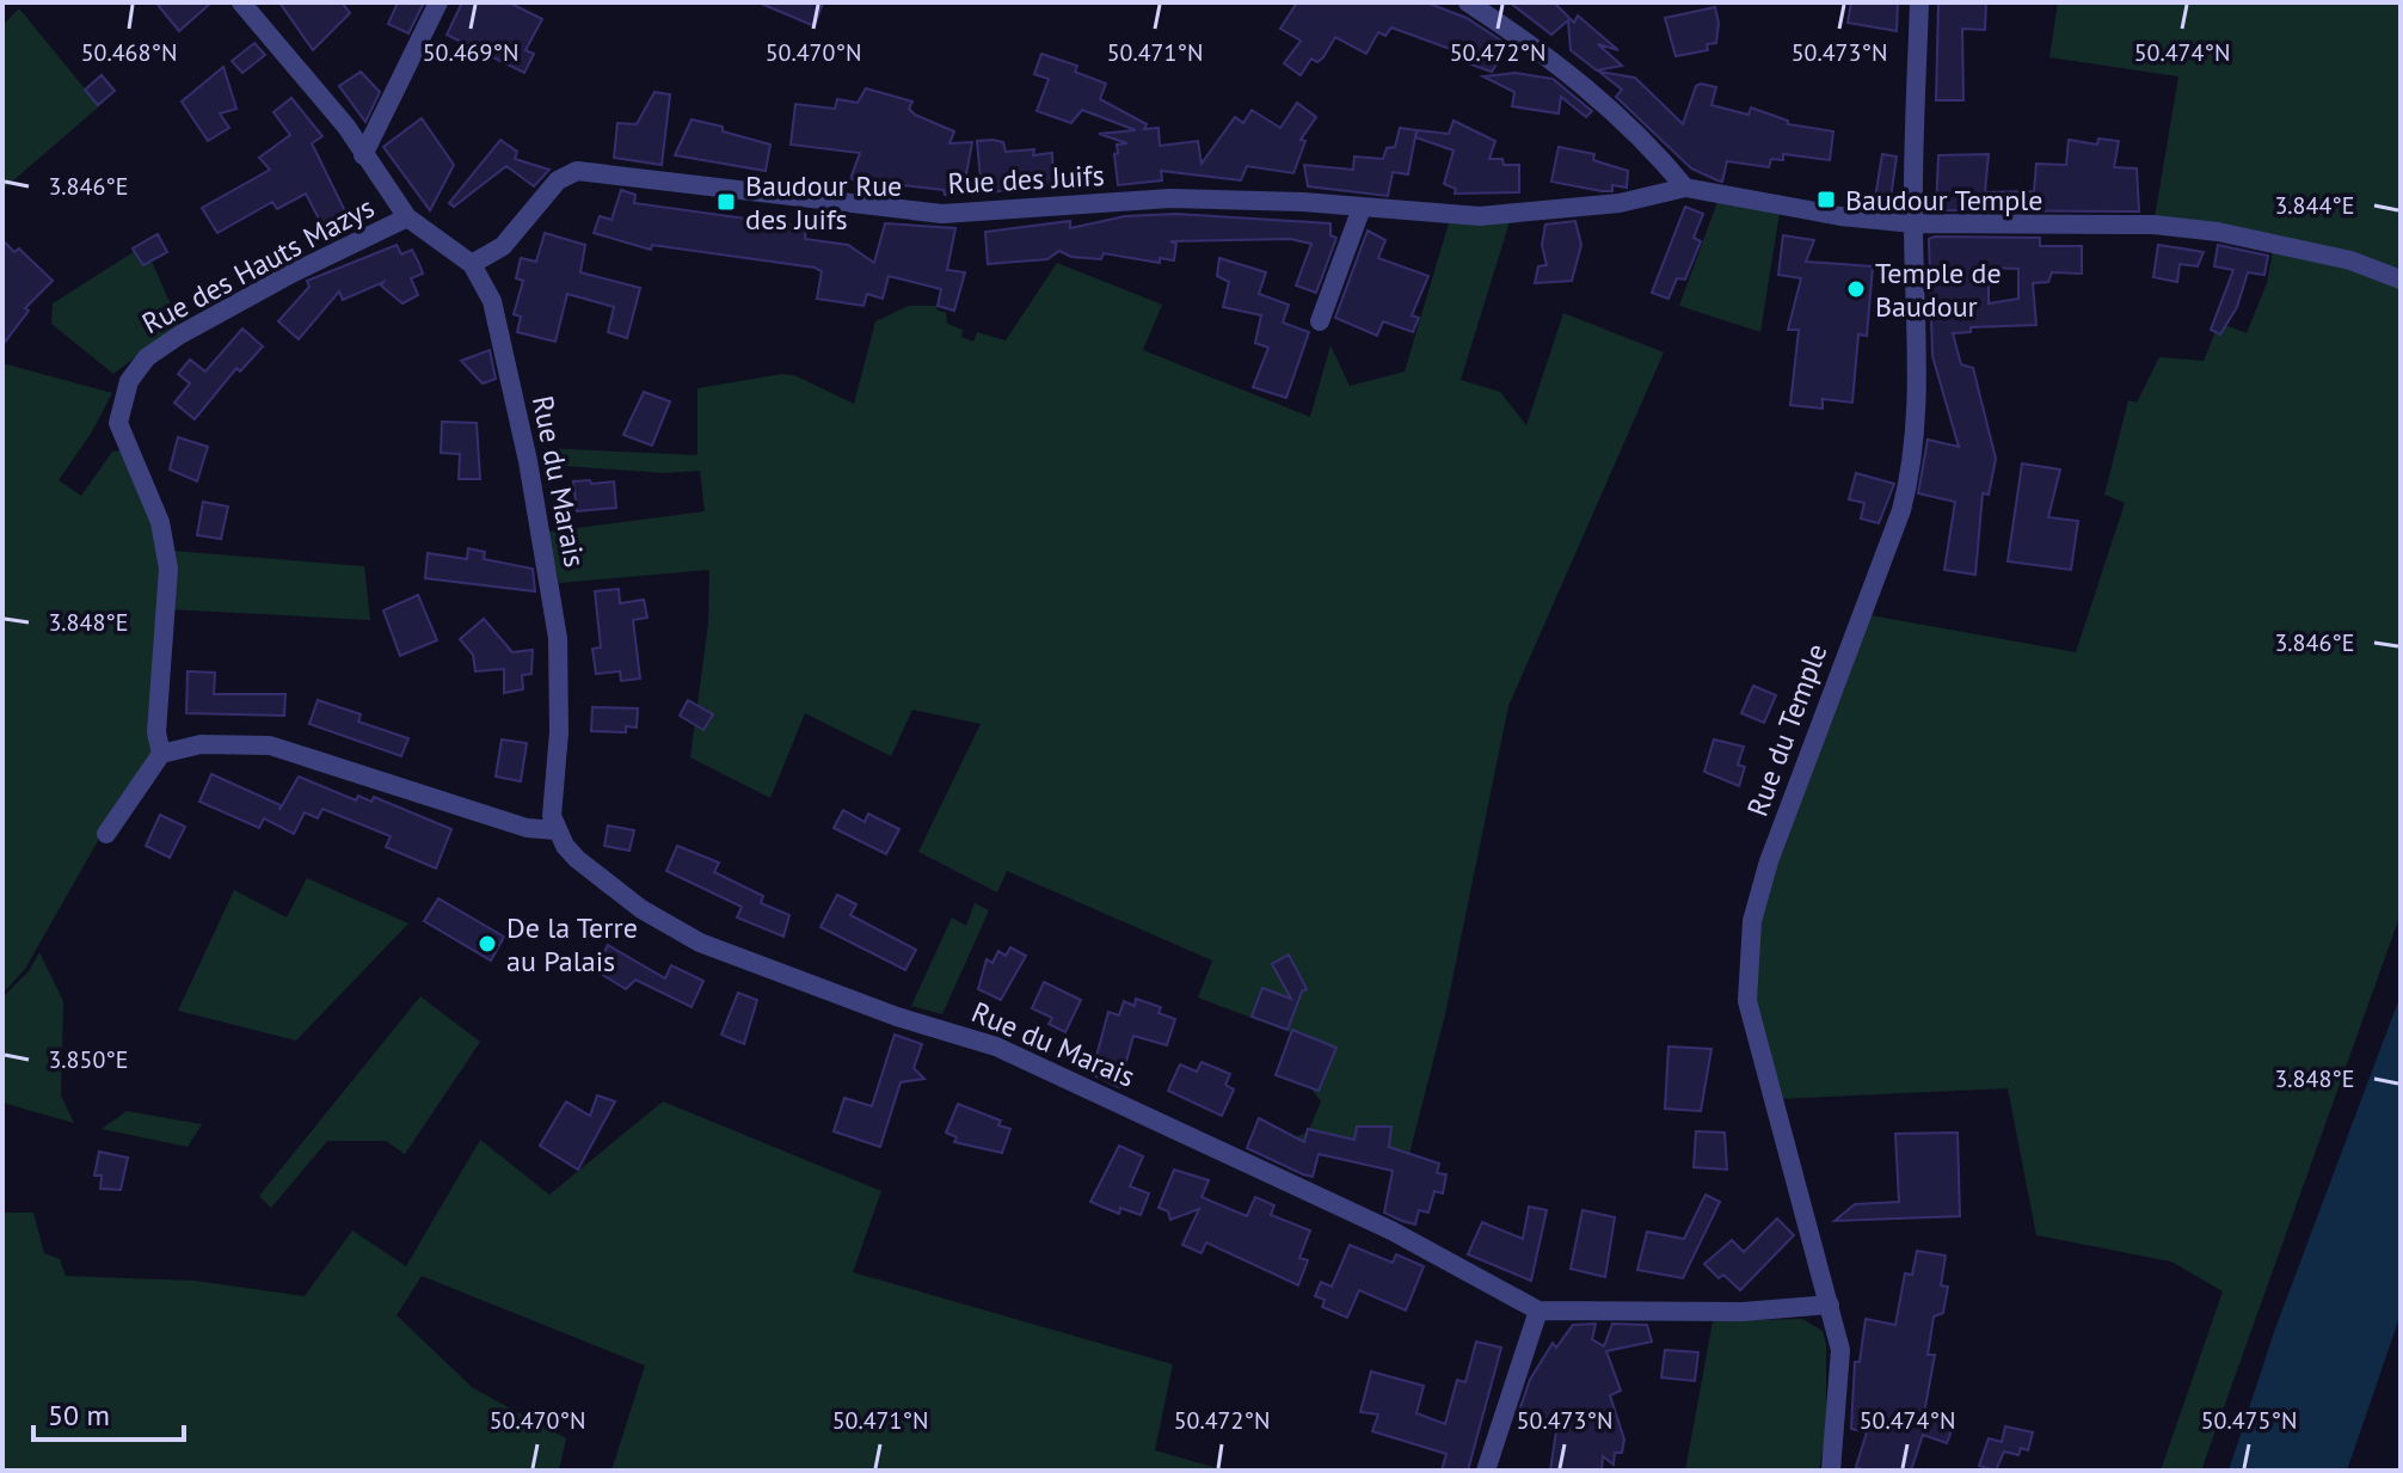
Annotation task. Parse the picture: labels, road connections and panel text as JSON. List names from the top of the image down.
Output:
{
  "streets": {
    "street": [
      "Rue des Juifs",
      "Rue des Hauts Mazys",
      "Rue du Marais",
      "Rue du Temple"
    ]
  },
  "crossings": [
    ["Rue des Juifs", "Rue du Marais"],
    ["Rue des Juifs", "Rue du Temple"],
    ["Rue du Marais", "Rue du Temple"]
  ],
  "places": {
    "transit": ["Baudour Temple", "Baudour Rue des Juifs"],
    "other": ["Temple de Baudour", "De la Terre au Palais"]
  },
  "scale_bar": "50 m",
  "coordinates": [
    "50.468°N",
    "50.469°N",
    "50.470°N",
    "50.471°N",
    "50.472°N",
    "50.473°N",
    "50.474°N",
    "3.846°E",
    "3.844°E",
    "3.848°E",
    "3.850°E",
    "50.475°N"
  ]
}
